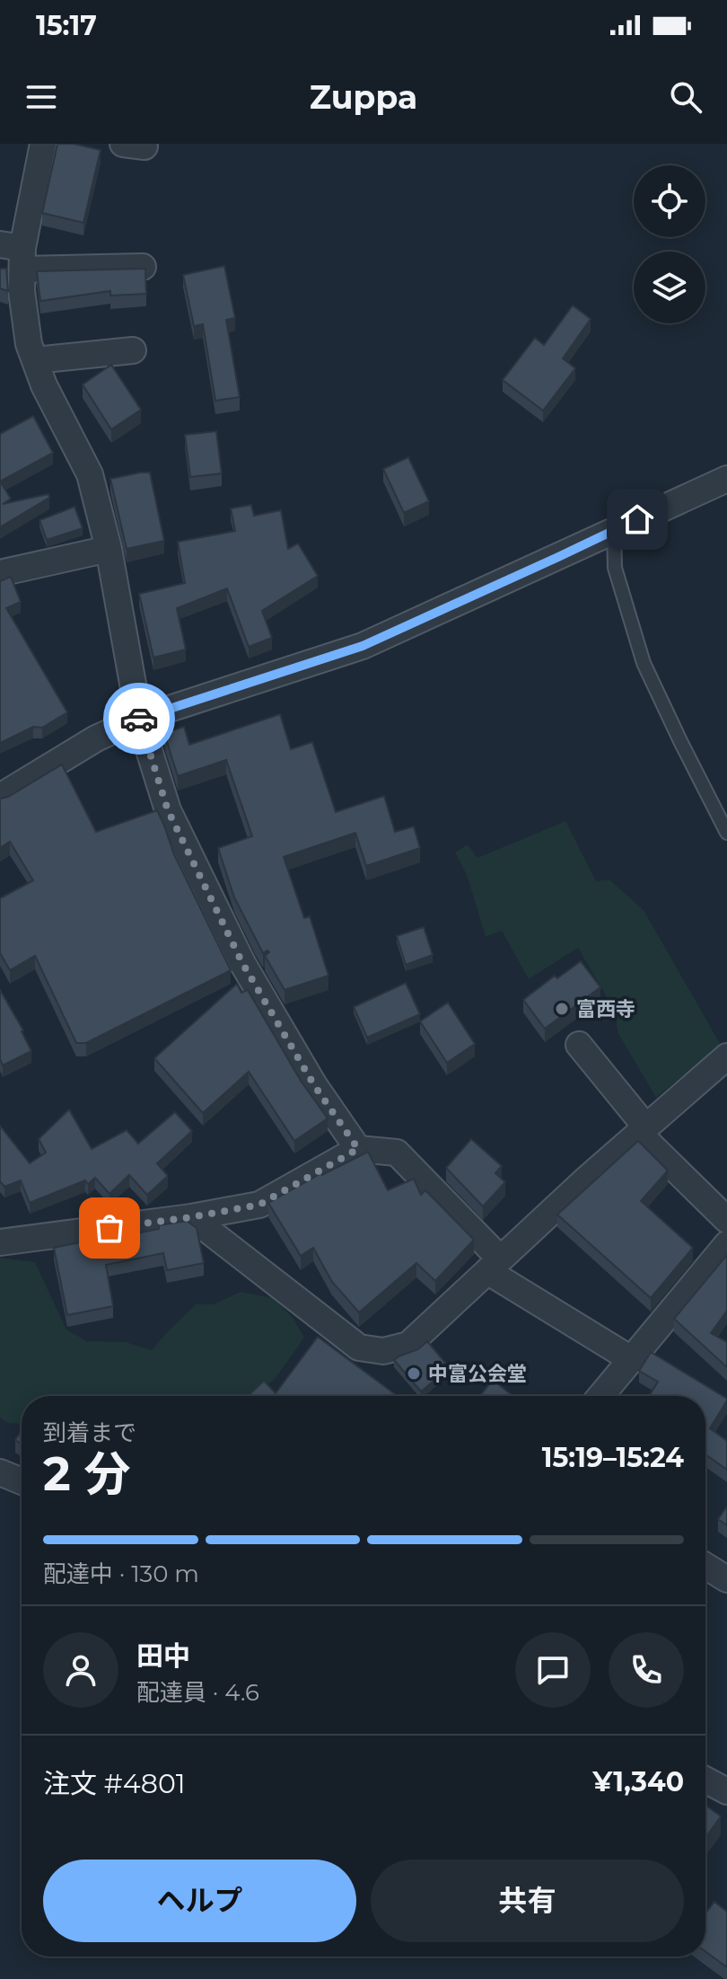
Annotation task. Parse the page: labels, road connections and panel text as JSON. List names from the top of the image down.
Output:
{
  "places": ["富西寺", "中富公会堂"],
  "page": {
    "status": "15:17",
    "header": "Zuppa",
    "heading": ["2 分", "到着まで", "15:19–15:24"],
    "panel": [
      "田中",
      "配達員 · 4.6",
      "注文 #4801",
      "¥1,340"
    ],
    "bar": "配達中 · 130 m",
    "buttons": ["ヘルプ", "共有"]
  }
}
